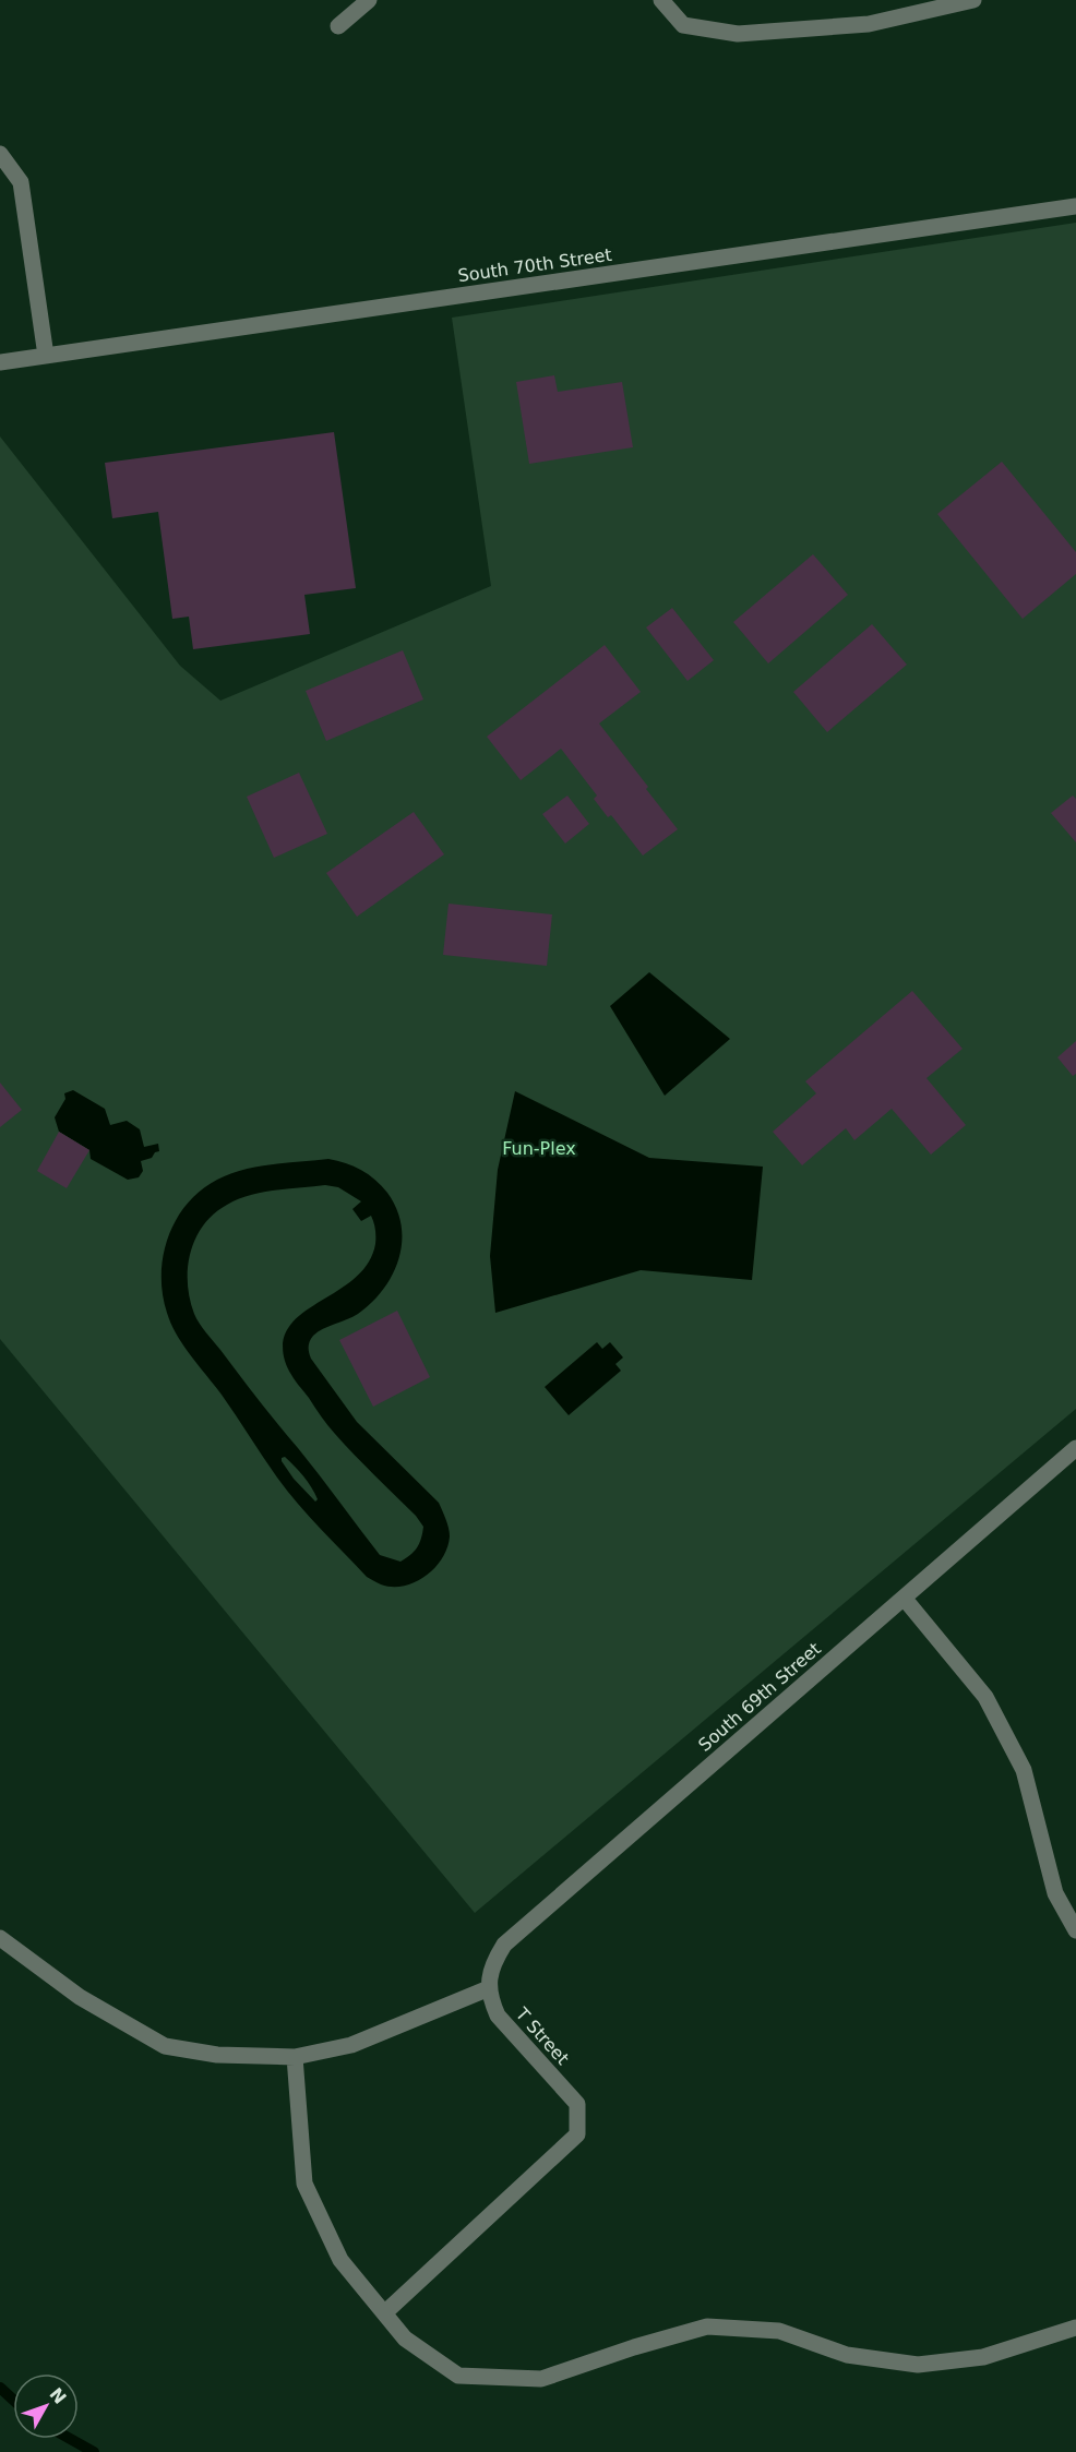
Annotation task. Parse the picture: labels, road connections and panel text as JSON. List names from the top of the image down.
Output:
{
  "streets": {
    "street": ["South 70th Street", "South 69th Street", "T Street"]
  },
  "crossings": [
    ["South 69th Street", "T Street"]
  ],
  "parks": ["Fun-Plex"],
  "north": "top right"
}
